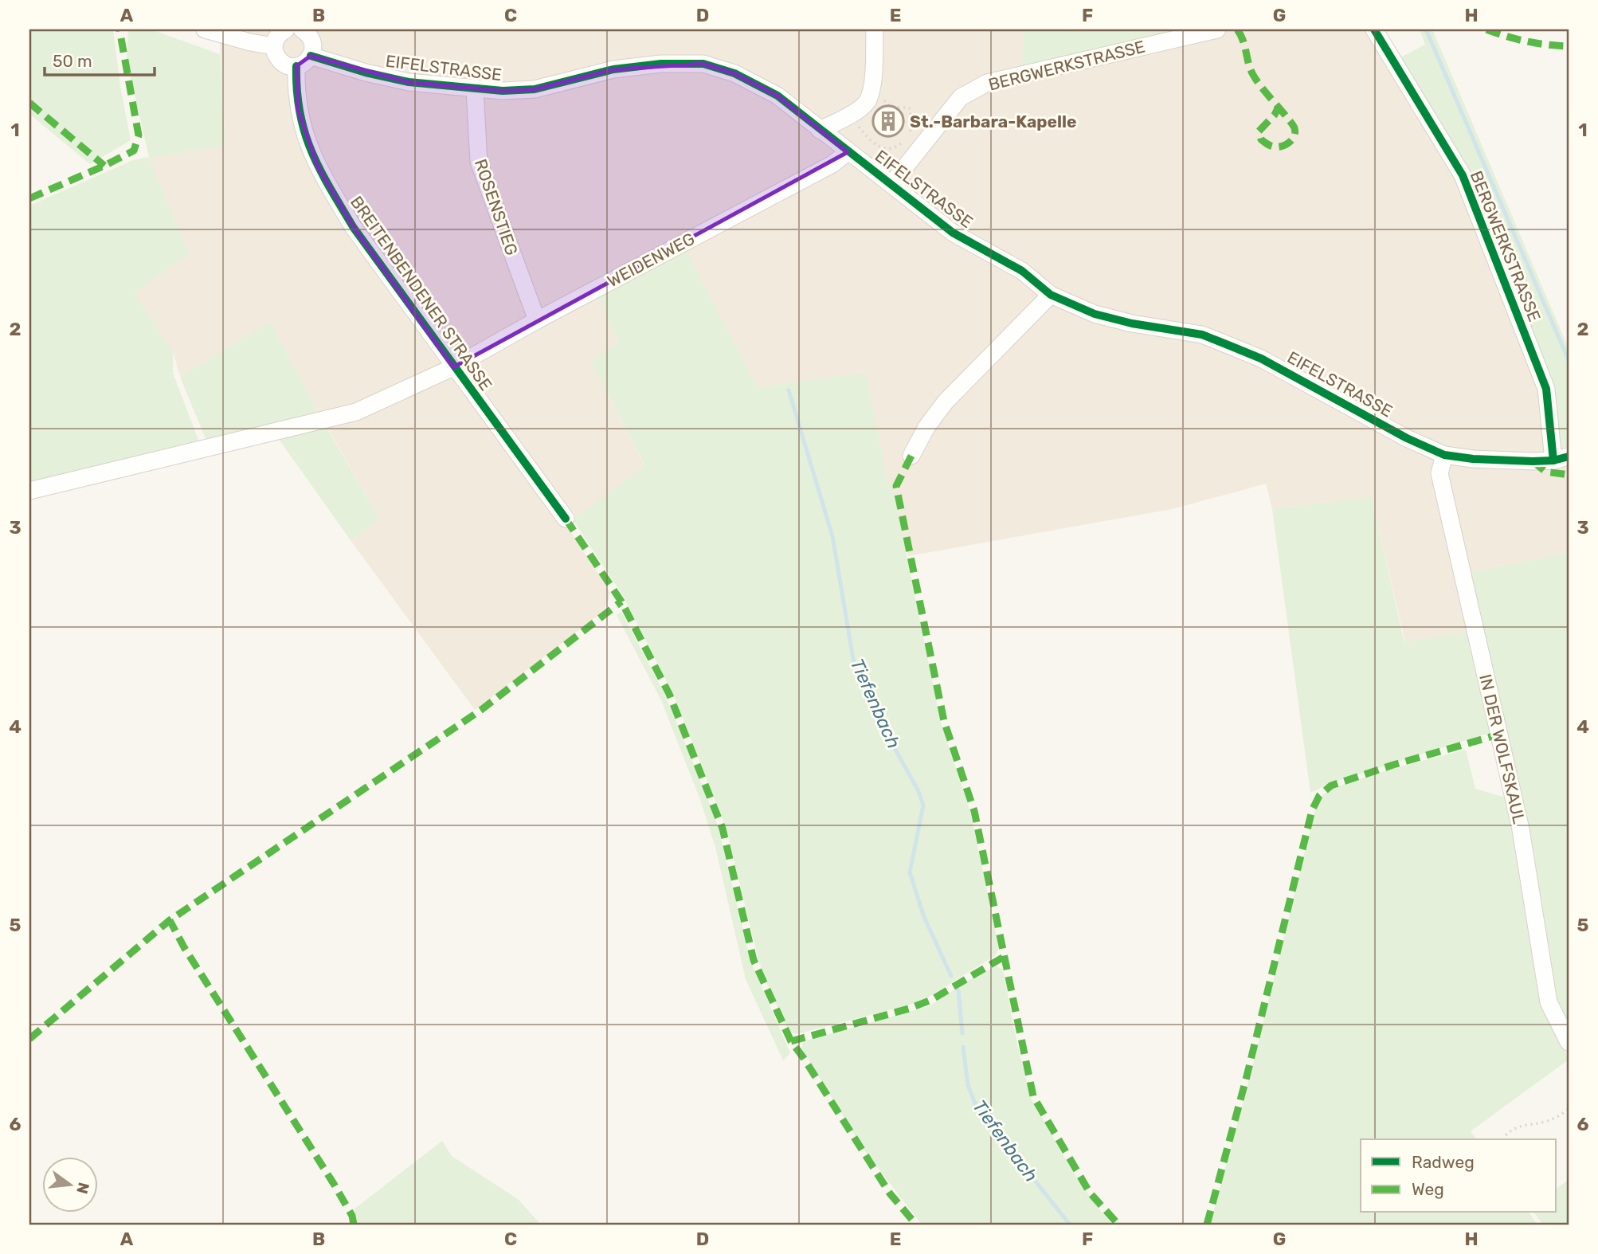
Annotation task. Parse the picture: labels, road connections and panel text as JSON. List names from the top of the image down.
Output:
{
  "streets": {
    "street": [
      "BERGWERKSTRASSE",
      "EIFELSTRASSE",
      "ROSENSTIEG",
      "WEIDENWEG",
      "BREITENBENDENER STRASSE",
      "IN DER WOLFSKAUL"
    ]
  },
  "crossings": [
    ["BERGWERKSTRASSE", "EIFELSTRASSE"],
    ["EIFELSTRASSE", "ROSENSTIEG"],
    ["EIFELSTRASSE", "WEIDENWEG"],
    ["EIFELSTRASSE", "IN DER WOLFSKAUL"],
    ["ROSENSTIEG", "WEIDENWEG"],
    ["WEIDENWEG", "BREITENBENDENER STRASSE"]
  ],
  "water": ["Tiefenbach"],
  "places": {
    "building": ["St.-Barbara-Kapelle"]
  },
  "legend": ["Radweg", "Weg"],
  "scale_bar": "50 m",
  "north": "right",
  "grid": {
    "columns": [
      "A",
      "B",
      "C",
      "D",
      "E",
      "F",
      "G",
      "H"
    ],
    "rows": [
      "1",
      "2",
      "3",
      "4",
      "5",
      "6"
    ]
  }
}
